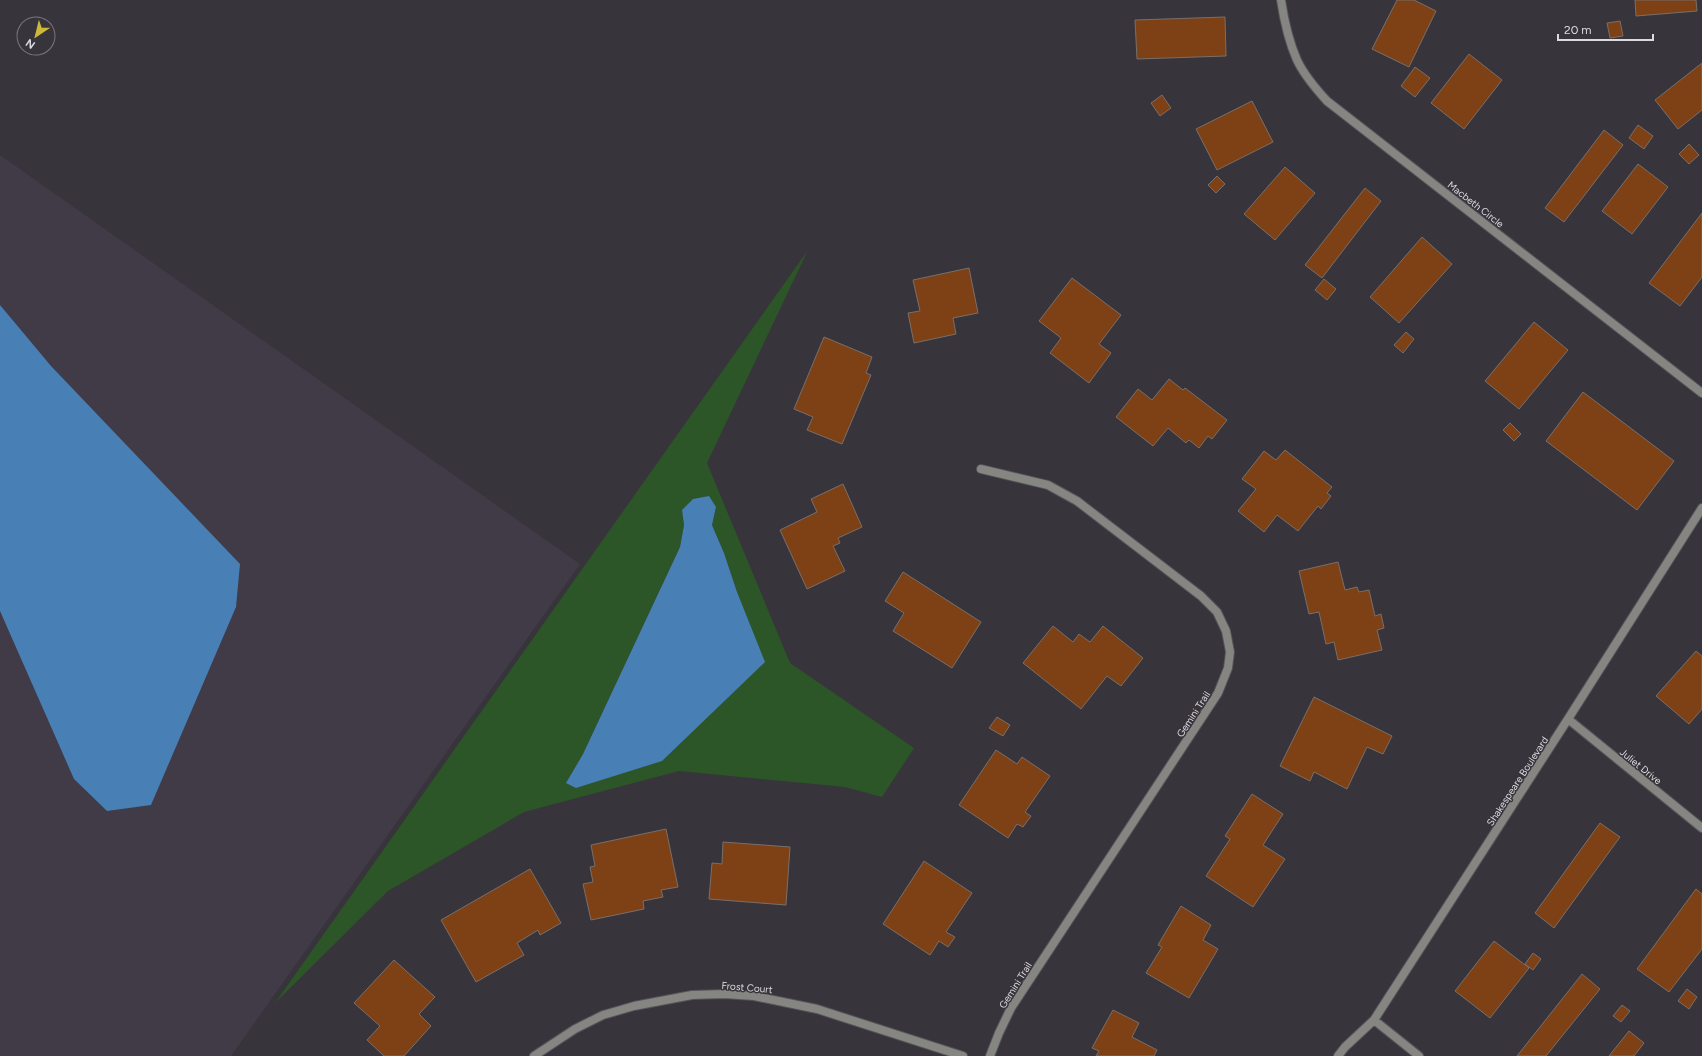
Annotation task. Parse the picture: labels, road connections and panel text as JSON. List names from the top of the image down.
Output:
{
  "streets": {
    "street": [
      "Macbeth Circle",
      "Gemini Trail",
      "Juliet Drive",
      "Shakespeare Boulevard",
      "Frost Court"
    ]
  },
  "crossings": [
    ["Juliet Drive", "Shakespeare Boulevard"]
  ],
  "scale_bar": "20 m",
  "north": "bottom left"
}
